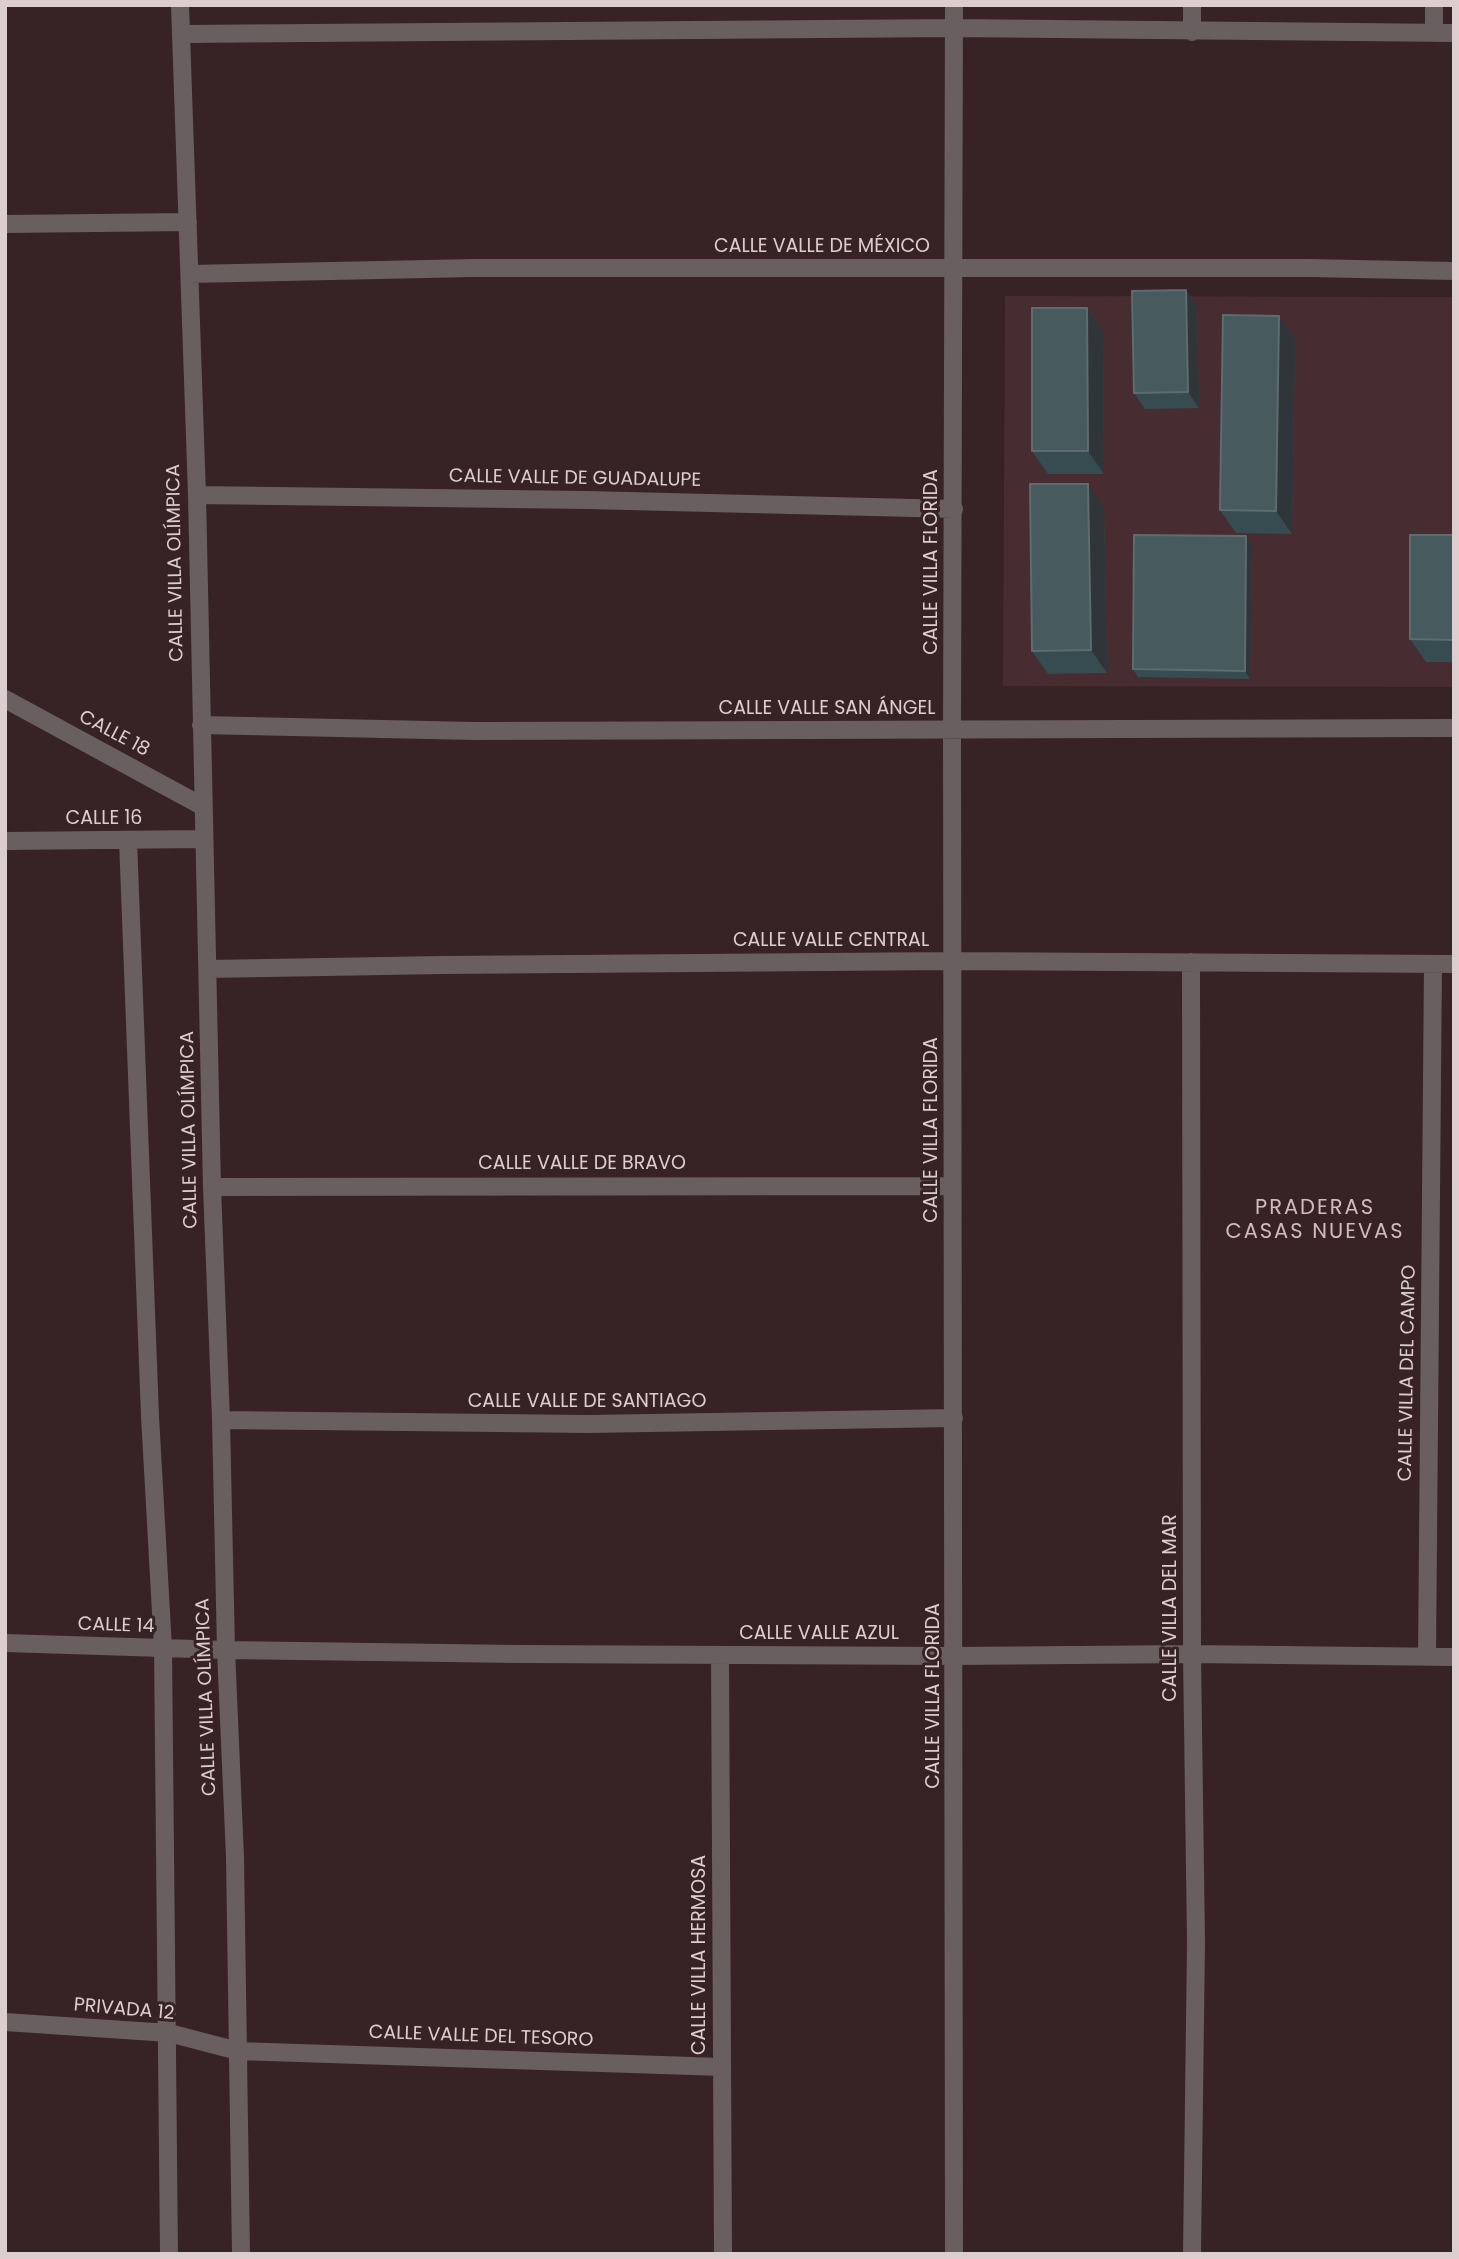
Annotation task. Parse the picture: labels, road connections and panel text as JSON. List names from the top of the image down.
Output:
{
  "streets": {
    "street": [
      "CALLE VALLE DE MÉXICO",
      "CALLE VALLE DE GUADALUPE",
      "CALLE VILLA FLORIDA",
      "CALLE VILLA OLÍMPICA",
      "CALLE VALLE SAN ÁNGEL",
      "CALLE 18",
      "CALLE 16",
      "CALLE VALLE CENTRAL",
      "CALLE VALLE DE BRAVO",
      "CALLE VILLA DEL CAMPO",
      "CALLE VALLE DE SANTIAGO",
      "CALLE VILLA DEL MAR",
      "CALLE 14",
      "CALLE VALLE AZUL",
      "CALLE VILLA HERMOSA",
      "PRIVADA 12",
      "CALLE VALLE DEL TESORO"
    ]
  },
  "crossings": [
    ["CALLE VALLE DE MÉXICO", "CALLE VILLA FLORIDA"],
    ["CALLE VALLE DE MÉXICO", "CALLE VILLA OLÍMPICA"],
    ["CALLE VALLE DE GUADALUPE", "CALLE VILLA FLORIDA"],
    ["CALLE VALLE DE GUADALUPE", "CALLE VILLA OLÍMPICA"],
    ["CALLE VILLA FLORIDA", "CALLE VALLE SAN ÁNGEL"],
    ["CALLE VILLA FLORIDA", "CALLE VALLE CENTRAL"],
    ["CALLE VILLA FLORIDA", "CALLE VALLE DE BRAVO"],
    ["CALLE VILLA FLORIDA", "CALLE VALLE DE SANTIAGO"],
    ["CALLE VILLA FLORIDA", "CALLE VALLE AZUL"],
    ["CALLE VILLA OLÍMPICA", "CALLE VALLE SAN ÁNGEL"],
    ["CALLE VILLA OLÍMPICA", "CALLE 18"],
    ["CALLE VILLA OLÍMPICA", "CALLE 16"],
    ["CALLE VILLA OLÍMPICA", "CALLE VALLE CENTRAL"],
    ["CALLE VILLA OLÍMPICA", "CALLE VALLE DE BRAVO"],
    ["CALLE VILLA OLÍMPICA", "CALLE VALLE DE SANTIAGO"],
    ["CALLE VILLA OLÍMPICA", "CALLE 14"],
    ["CALLE VILLA OLÍMPICA", "CALLE VALLE AZUL"],
    ["CALLE VILLA OLÍMPICA", "PRIVADA 12"],
    ["CALLE VILLA OLÍMPICA", "CALLE VALLE DEL TESORO"],
    ["CALLE VALLE CENTRAL", "CALLE VILLA DEL CAMPO"],
    ["CALLE VALLE CENTRAL", "CALLE VILLA DEL MAR"],
    ["CALLE VILLA DEL CAMPO", "CALLE VALLE AZUL"],
    ["CALLE VILLA DEL MAR", "CALLE VALLE AZUL"],
    ["CALLE 14", "CALLE VALLE AZUL"],
    ["CALLE VALLE AZUL", "CALLE VILLA HERMOSA"],
    ["CALLE VILLA HERMOSA", "CALLE VALLE DEL TESORO"],
    ["PRIVADA 12", "CALLE VALLE DEL TESORO"]
  ],
  "districts": ["PRADERAS CASAS NUEVAS"]
}
